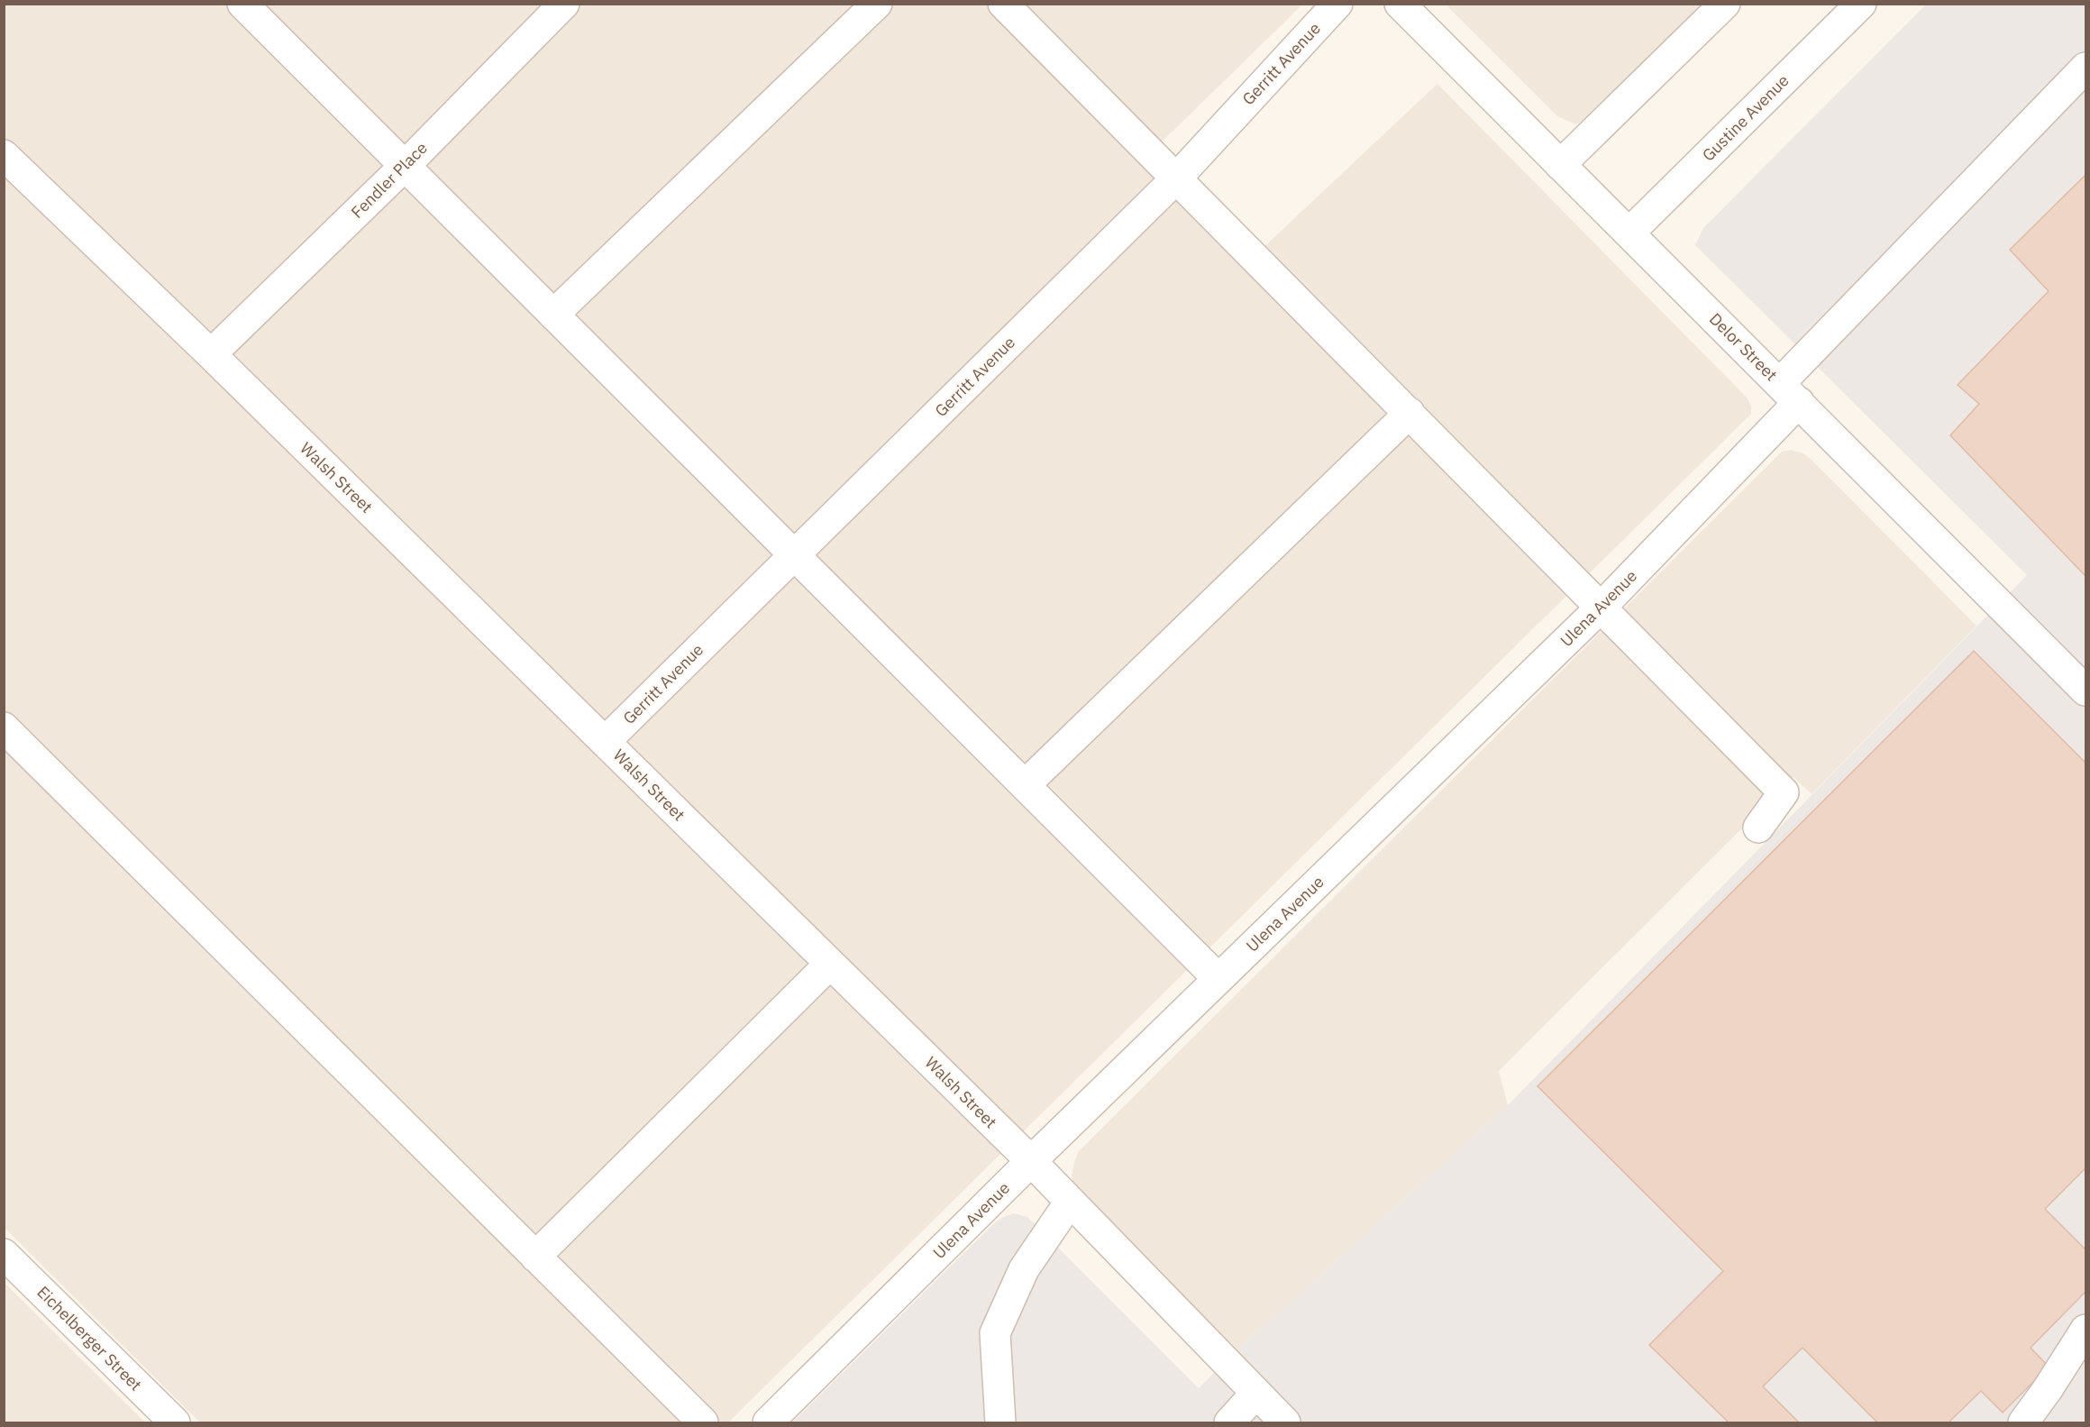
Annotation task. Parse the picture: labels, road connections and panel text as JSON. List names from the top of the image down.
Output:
{
  "streets": {
    "street": [
      "Gerritt Avenue",
      "Gustine Avenue",
      "Fendler Place",
      "Delor Street",
      "Walsh Street",
      "Ulena Avenue",
      "Eichelberger Street"
    ]
  },
  "crossings": [
    ["Gerritt Avenue", "Walsh Street"],
    ["Gustine Avenue", "Delor Street"],
    ["Fendler Place", "Walsh Street"],
    ["Delor Street", "Ulena Avenue"],
    ["Walsh Street", "Ulena Avenue"]
  ]
}
